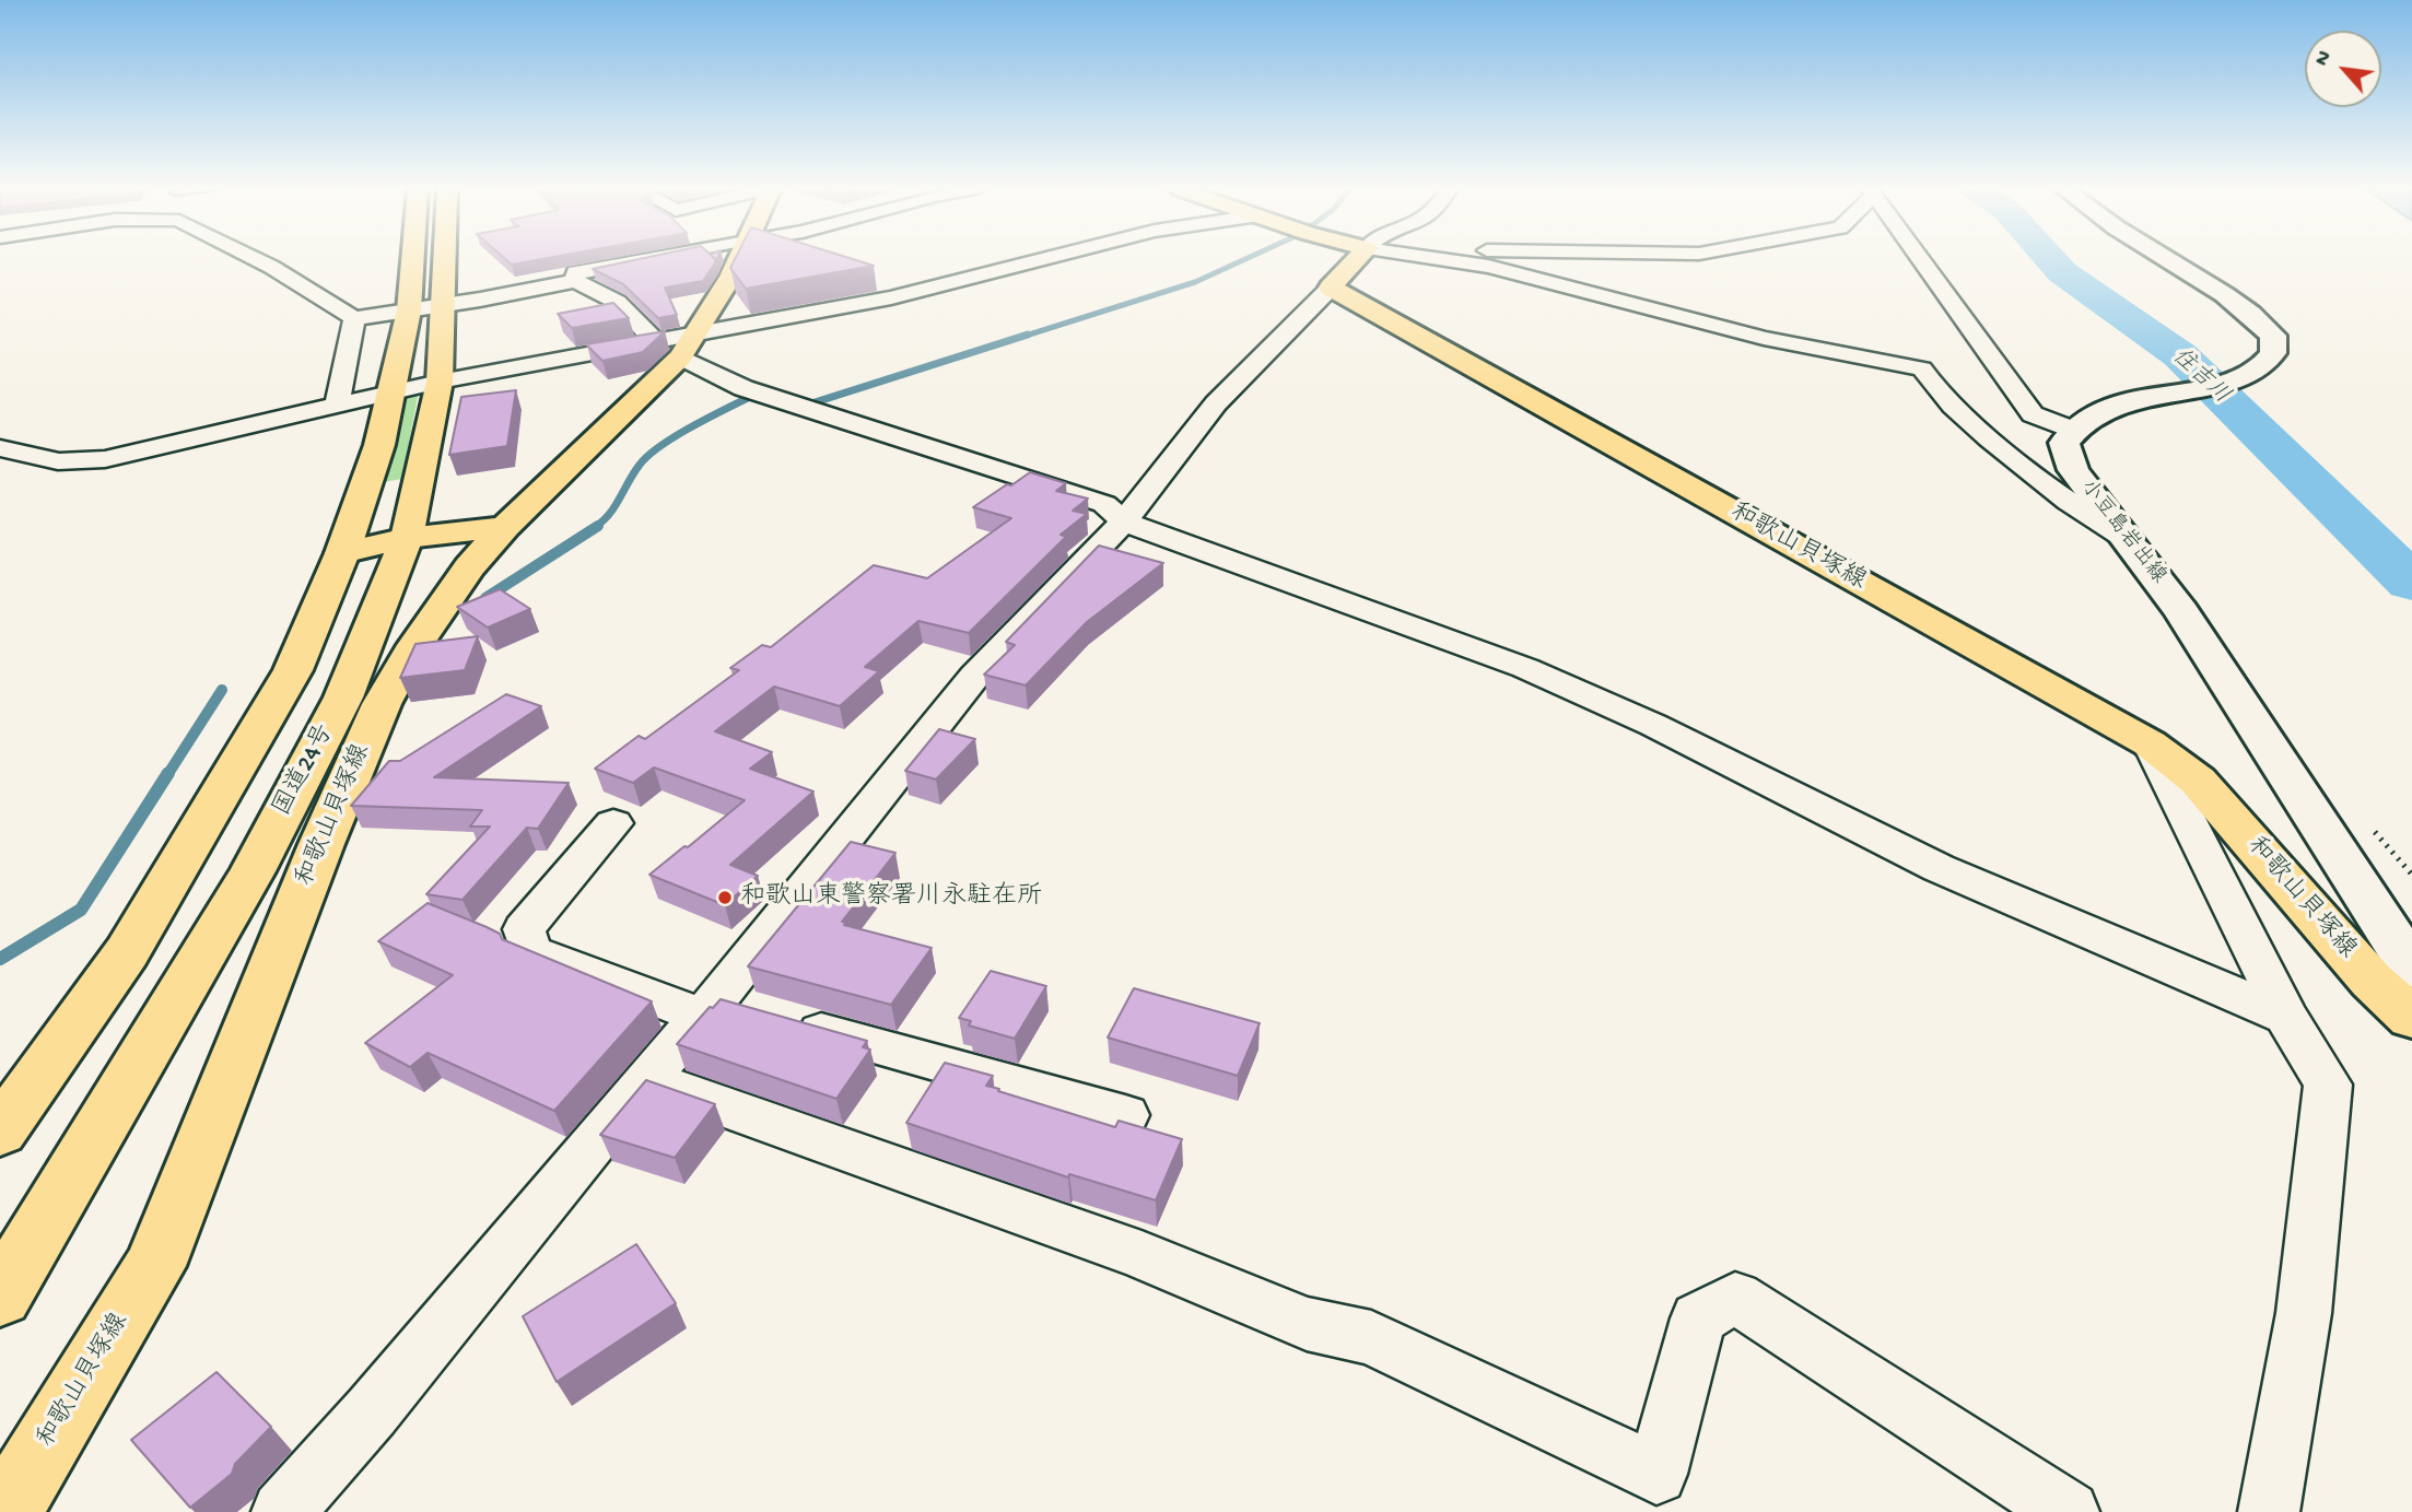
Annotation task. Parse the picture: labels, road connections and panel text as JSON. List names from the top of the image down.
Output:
{
  "streets": {
    "main road": ["小豆島岩出線", "和歌山貝塚線", "国道24号"]
  },
  "water": ["住吉川"],
  "places": ["和歌山東警察署川永駐在所"],
  "north": "top left"
}
